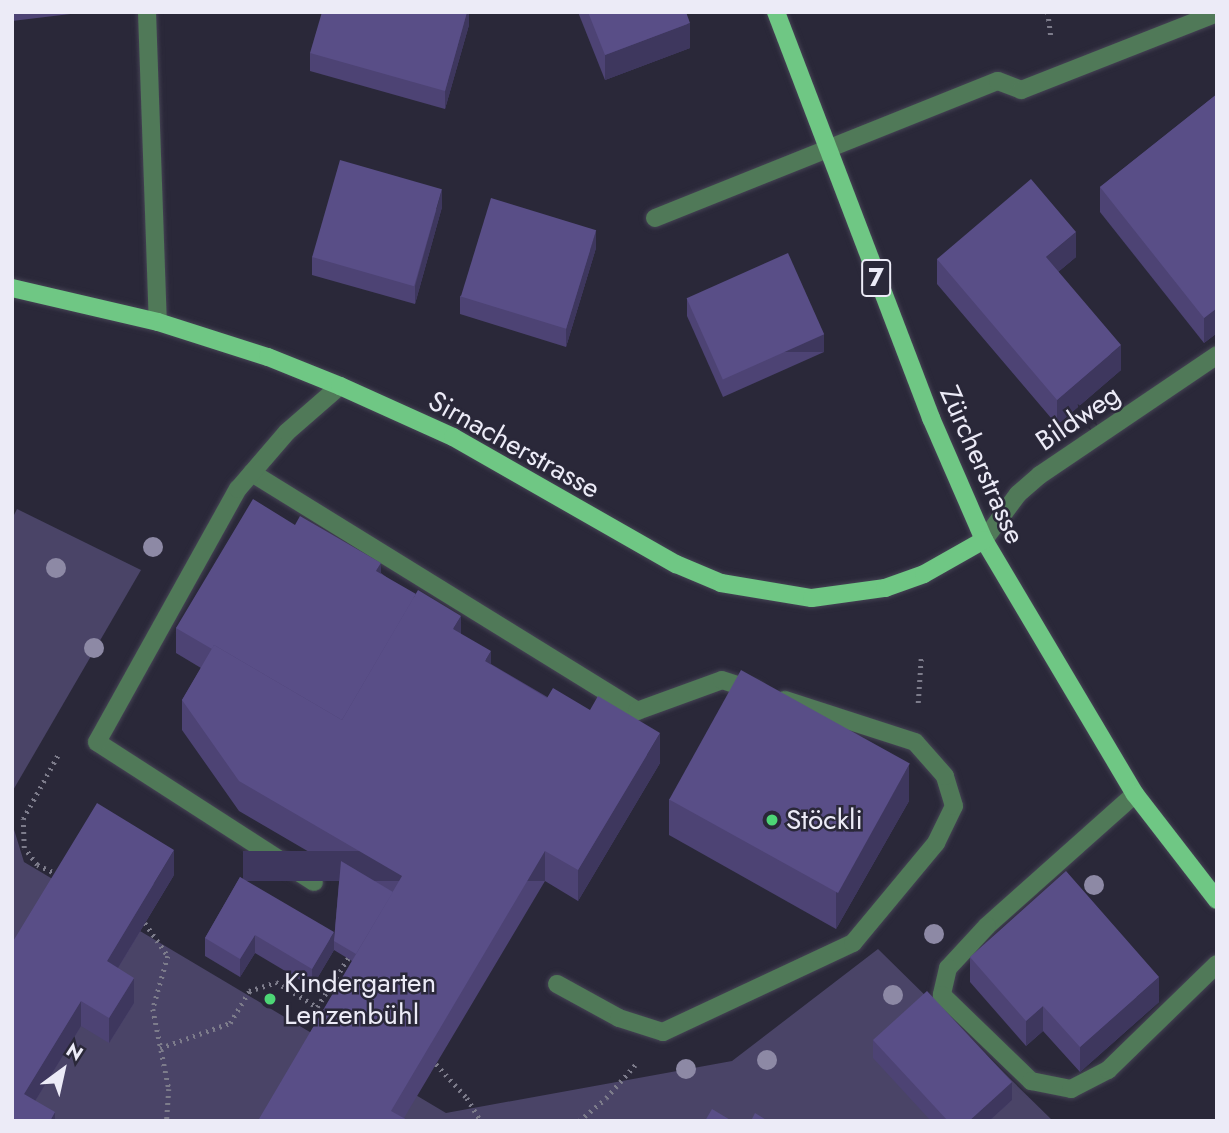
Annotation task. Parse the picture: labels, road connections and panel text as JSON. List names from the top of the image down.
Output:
{
  "streets": {
    "main road": ["7", "Sirnacherstrasse", "Zürcherstrasse"],
    "street": ["Bildweg"]
  },
  "crossings": [
    ["Bildweg", "Sirnacherstrasse"],
    ["Bildweg", "Zürcherstrasse"],
    ["Sirnacherstrasse", "Zürcherstrasse"]
  ],
  "places": ["Stöckli", "Kindergarten Lenzenbühl"],
  "north": "top right"
}
